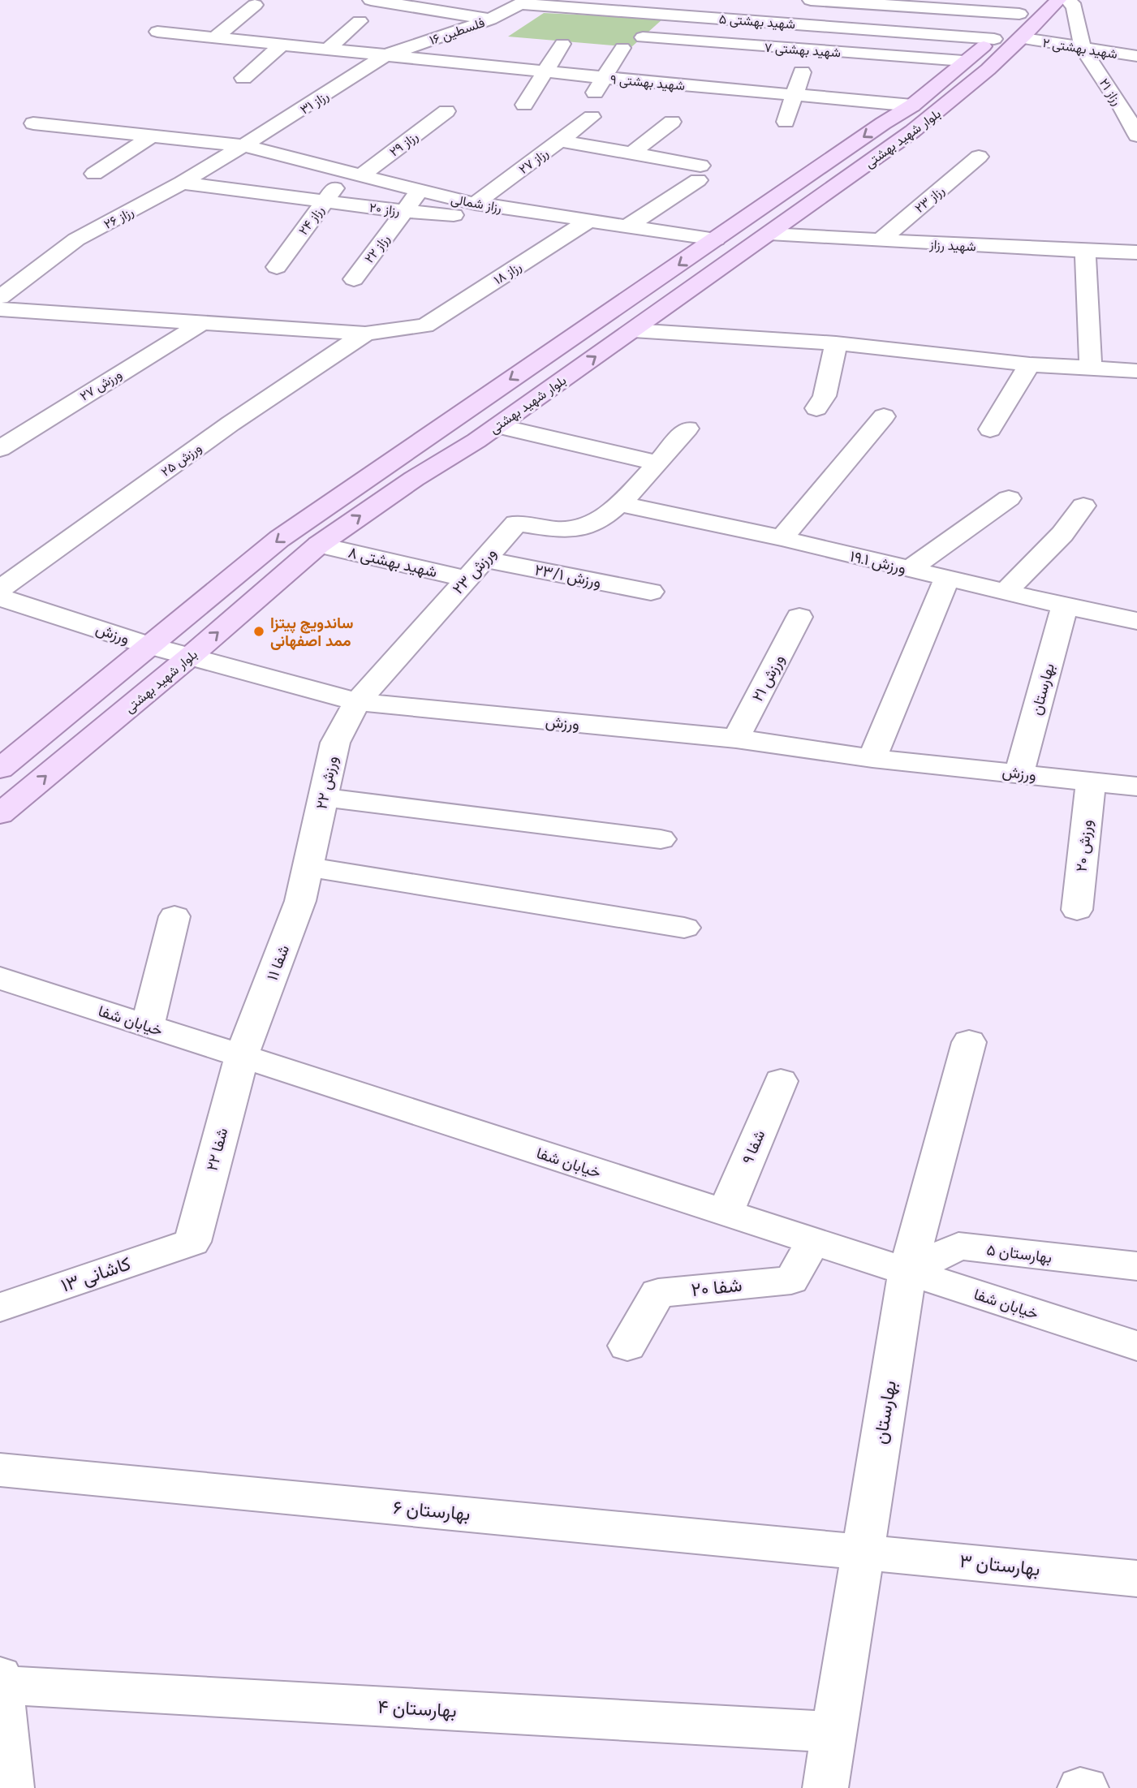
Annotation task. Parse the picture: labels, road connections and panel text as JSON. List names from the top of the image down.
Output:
{
  "streets": {
    "main road": ["بلوار شهید بهشتی"],
    "street": [
      "شهید بهشتی ۵",
      "فلسطین ۱۶",
      "شهید بهشتی ۲",
      "شهید بهشتی ۷",
      "شهید بهشتی ۹",
      "رزاز ۲۱",
      "رزاز ۳۱",
      "رزاز ۲۹",
      "رزاز ۲۷",
      "رزاز ۲۳",
      "رزاز شمالی",
      "رزاز ۲۰",
      "رزاز ۲۶",
      "رزاز ۲۴",
      "شهید رزاز",
      "رزاز ۲۲",
      "رزاز ۱۸",
      "ورزش ۲۷",
      "ورزش ۲۵",
      "شهید بهشتی ۸",
      "ورزش ۱۹.۱",
      "ورزش ۲۳",
      "ورزش ۲۳/۱",
      "ورزش",
      "ورزش ۲۱",
      "بهارستان",
      "ورزش ۲۲",
      "ورزش ۲۰",
      "شفا ۱۱",
      "خیابان شفا",
      "شفا ۹",
      "شفا ۲۲",
      "بهارستان ۵",
      "کاشانی ۱۳",
      "شفا ۲۰",
      "بهارستان ۶",
      "بهارستان ۳",
      "بهارستان ۴"
    ]
  },
  "crossings": [
    ["شهید بهشتی ۵", "فلسطین ۱۶"],
    ["شهید بهشتی ۵", "بلوار شهید بهشتی"],
    ["فلسطین ۱۶", "شهید بهشتی ۹"],
    ["فلسطین ۱۶", "رزاز ۳۱"],
    ["شهید بهشتی ۲", "رزاز ۲۱"],
    ["شهید بهشتی ۲", "بلوار شهید بهشتی"],
    ["شهید بهشتی ۷", "بلوار شهید بهشتی"],
    ["شهید بهشتی ۹", "رزاز ۳۱"],
    ["شهید بهشتی ۹", "بلوار شهید بهشتی"],
    ["شهید بهشتی ۹", "رزاز ۲۷"],
    ["رزاز ۳۱", "رزاز شمالی"],
    ["رزاز ۳۱", "رزاز ۲۶"],
    ["بلوار شهید بهشتی", "رزاز شمالی"],
    ["بلوار شهید بهشتی", "شهید رزاز"],
    ["بلوار شهید بهشتی", "شهید بهشتی ۸"],
    ["بلوار شهید بهشتی", "ورزش"],
    ["رزاز ۲۹", "رزاز شمالی"],
    ["رزاز ۲۹", "رزاز ۲۴"],
    ["رزاز ۲۷", "رزاز شمالی"],
    ["رزاز ۲۳", "شهید رزاز"],
    ["رزاز شمالی", "رزاز ۲۰"],
    ["رزاز شمالی", "رزاز ۲۶"],
    ["رزاز شمالی", "رزاز ۲۴"],
    ["رزاز شمالی", "رزاز ۲۲"],
    ["رزاز شمالی", "رزاز ۱۸"],
    ["رزاز ۲۰", "رزاز ۲۶"],
    ["رزاز ۲۰", "رزاز ۲۴"],
    ["رزاز ۲۰", "رزاز ۲۲"],
    ["رزاز ۲۰", "رزاز ۱۸"],
    ["رزاز ۱۸", "ورزش ۲۵"],
    ["شهید بهشتی ۸", "ورزش ۲۳"],
    ["ورزش ۱۹.۱", "ورزش ۲۳"],
    ["ورزش ۱۹.۱", "بهارستان"],
    ["ورزش ۲۳", "ورزش ۲۳/۱"],
    ["ورزش ۲۳", "ورزش"],
    ["ورزش ۲۳", "ورزش ۲۲"],
    ["ورزش", "ورزش ۲۱"],
    ["ورزش", "بهارستان"],
    ["ورزش", "ورزش ۲۲"],
    ["ورزش", "ورزش ۲۰"],
    ["بهارستان", "خیابان شفا"],
    ["بهارستان", "بهارستان ۵"],
    ["بهارستان", "بهارستان ۶"],
    ["بهارستان", "بهارستان ۳"],
    ["بهارستان", "بهارستان ۴"],
    ["ورزش ۲۲", "شفا ۱۱"],
    ["شفا ۱۱", "خیابان شفا"],
    ["شفا ۱۱", "شفا ۲۲"],
    ["خیابان شفا", "شفا ۹"],
    ["خیابان شفا", "شفا ۲۲"],
    ["خیابان شفا", "بهارستان ۵"],
    ["خیابان شفا", "شفا ۲۰"],
    ["شفا ۲۲", "کاشانی ۱۳"],
    ["بهارستان ۶", "بهارستان ۳"]
  ],
  "places": ["ساندویچ پیتزا ممد اصفهانی"]
}
